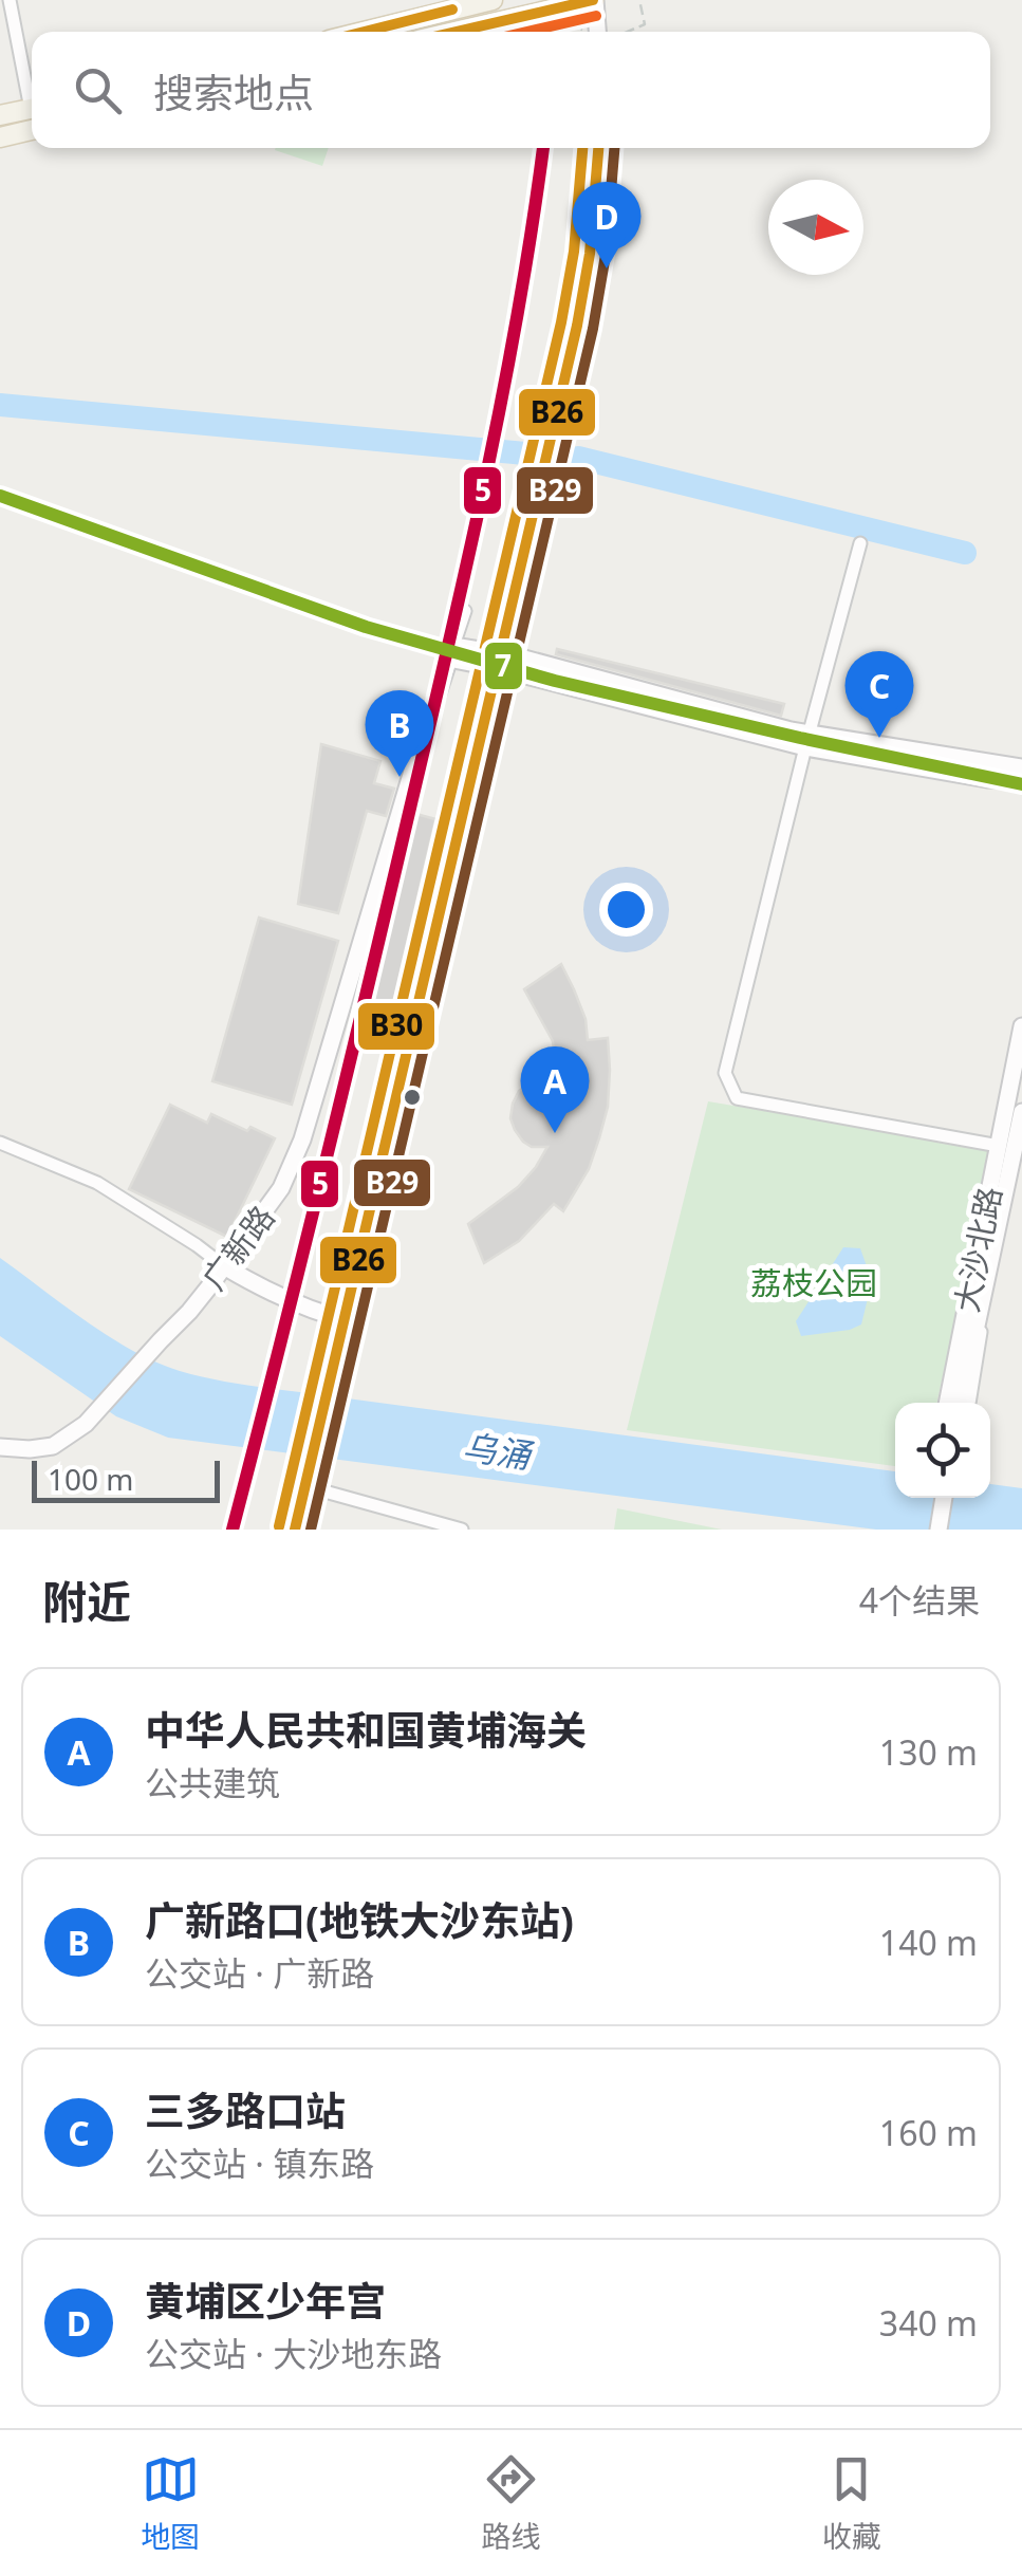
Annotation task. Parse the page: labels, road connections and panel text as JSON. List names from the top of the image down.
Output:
{
  "streets": {
    "street": ["广新路", "大沙北路"]
  },
  "water": ["乌涌"],
  "parks": ["荔枝公园"],
  "lines": [
    "transit line B26",
    "transit line 5",
    "transit line B29",
    "transit line B30",
    "transit line 7"
  ],
  "scale_bar": "100 m",
  "north": "right",
  "page": {
    "search": "搜索地点",
    "pins": [
      "D",
      "C",
      "B",
      "A"
    ],
    "scale": "100 m",
    "heading": ["附近", "4个结果"],
    "list": [
      {
        "mark": "A",
        "name": "中华人民共和国黄埔海关",
        "note": "公共建筑",
        "value": "130 m"
      },
      {
        "mark": "B",
        "name": "广新路口(地铁大沙东站)",
        "note": "公交站 · 广新路",
        "value": "140 m"
      },
      {
        "mark": "C",
        "name": "三多路口站",
        "note": "公交站 · 镇东路",
        "value": "160 m"
      },
      {
        "mark": "D",
        "name": "黄埔区少年宫",
        "note": "公交站 · 大沙地东路",
        "value": "340 m"
      }
    ],
    "nav": ["地图", "路线", "收藏"]
  }
}
